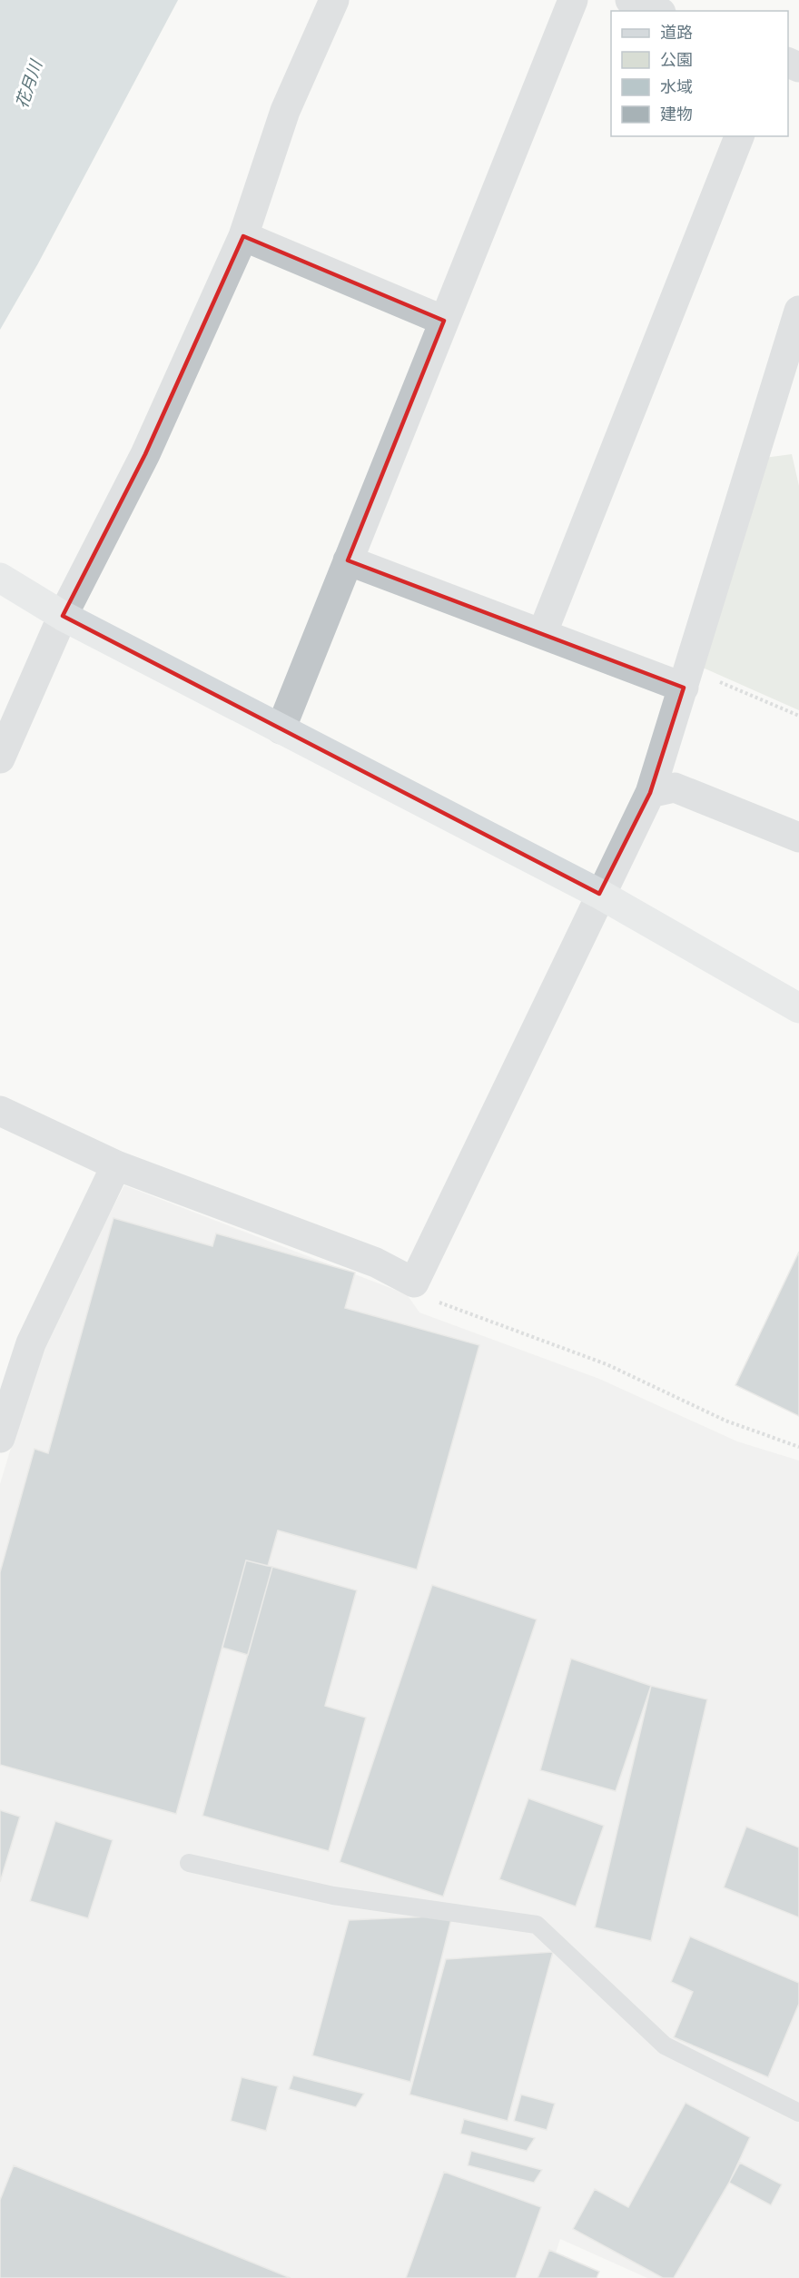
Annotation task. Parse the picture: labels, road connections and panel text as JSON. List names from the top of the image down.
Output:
{
  "water": ["花月川"],
  "legend": [
    "道路",
    "公園",
    "水域",
    "建物"
  ]
}
